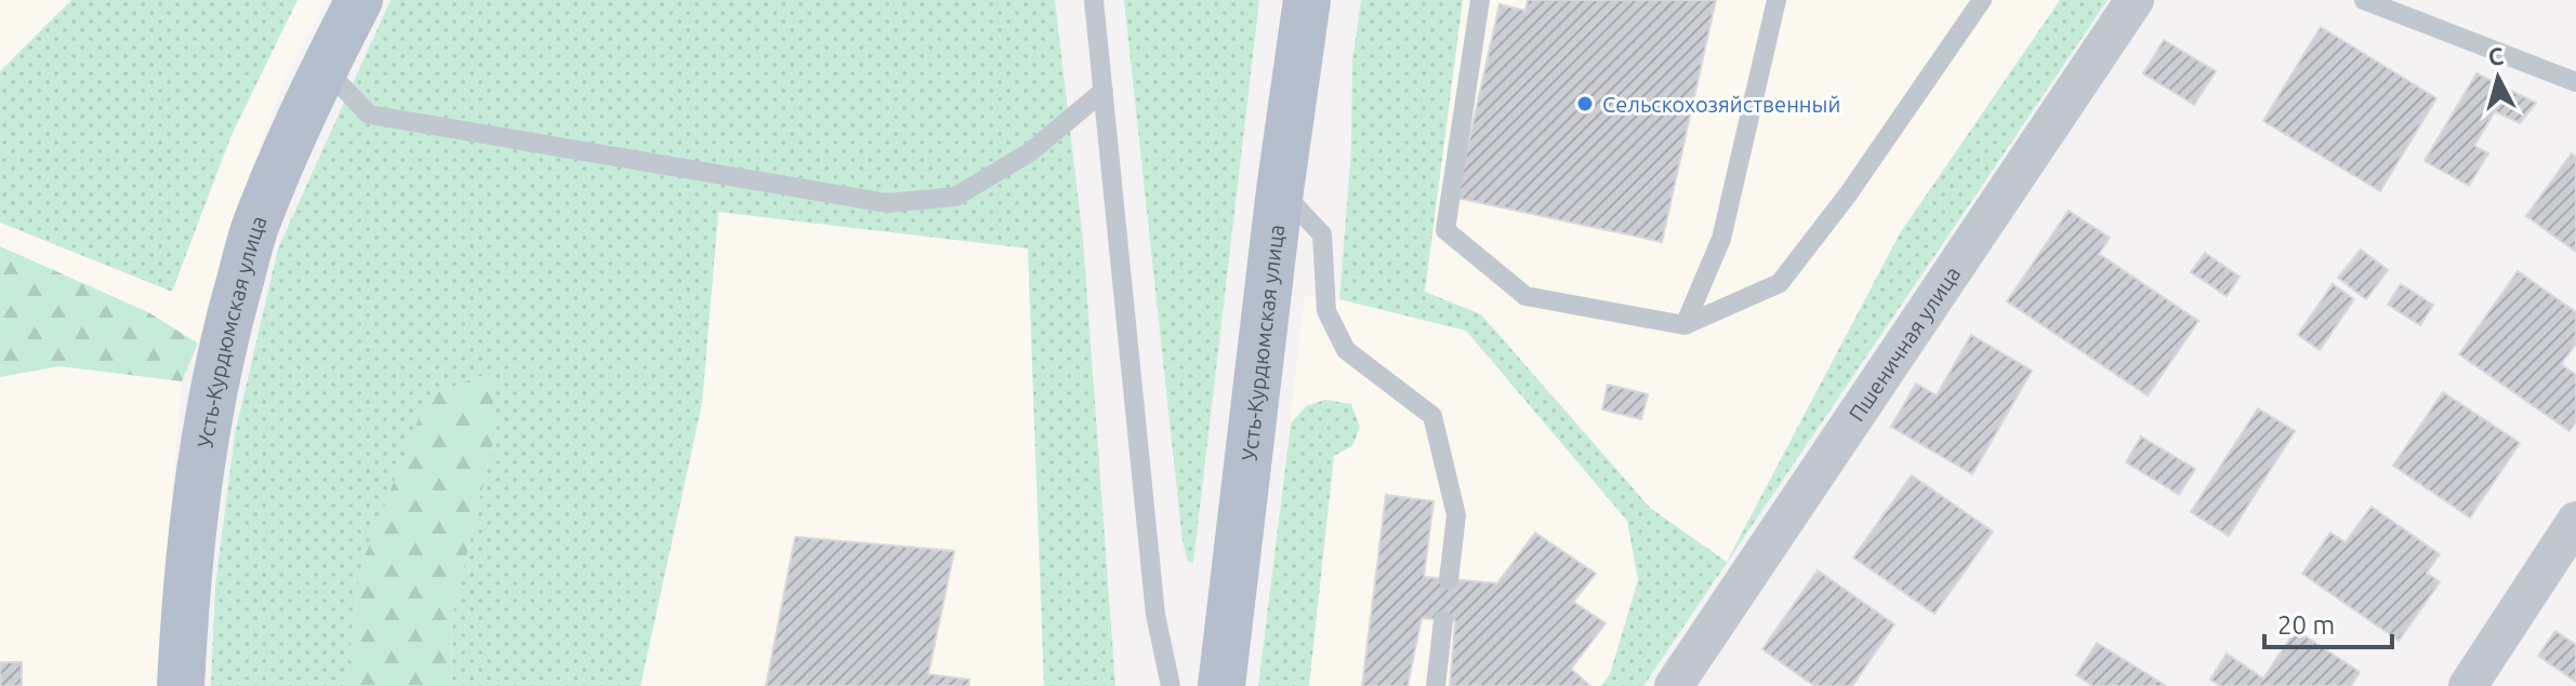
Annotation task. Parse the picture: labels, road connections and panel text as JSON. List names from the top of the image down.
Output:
{
  "streets": {
    "main road": ["Усть-Курдюмская улица"],
    "street": ["Пшеничная улица"]
  },
  "places": ["Сельскохозяйственный"],
  "scale_bar": "20 m",
  "north": "top"
}
